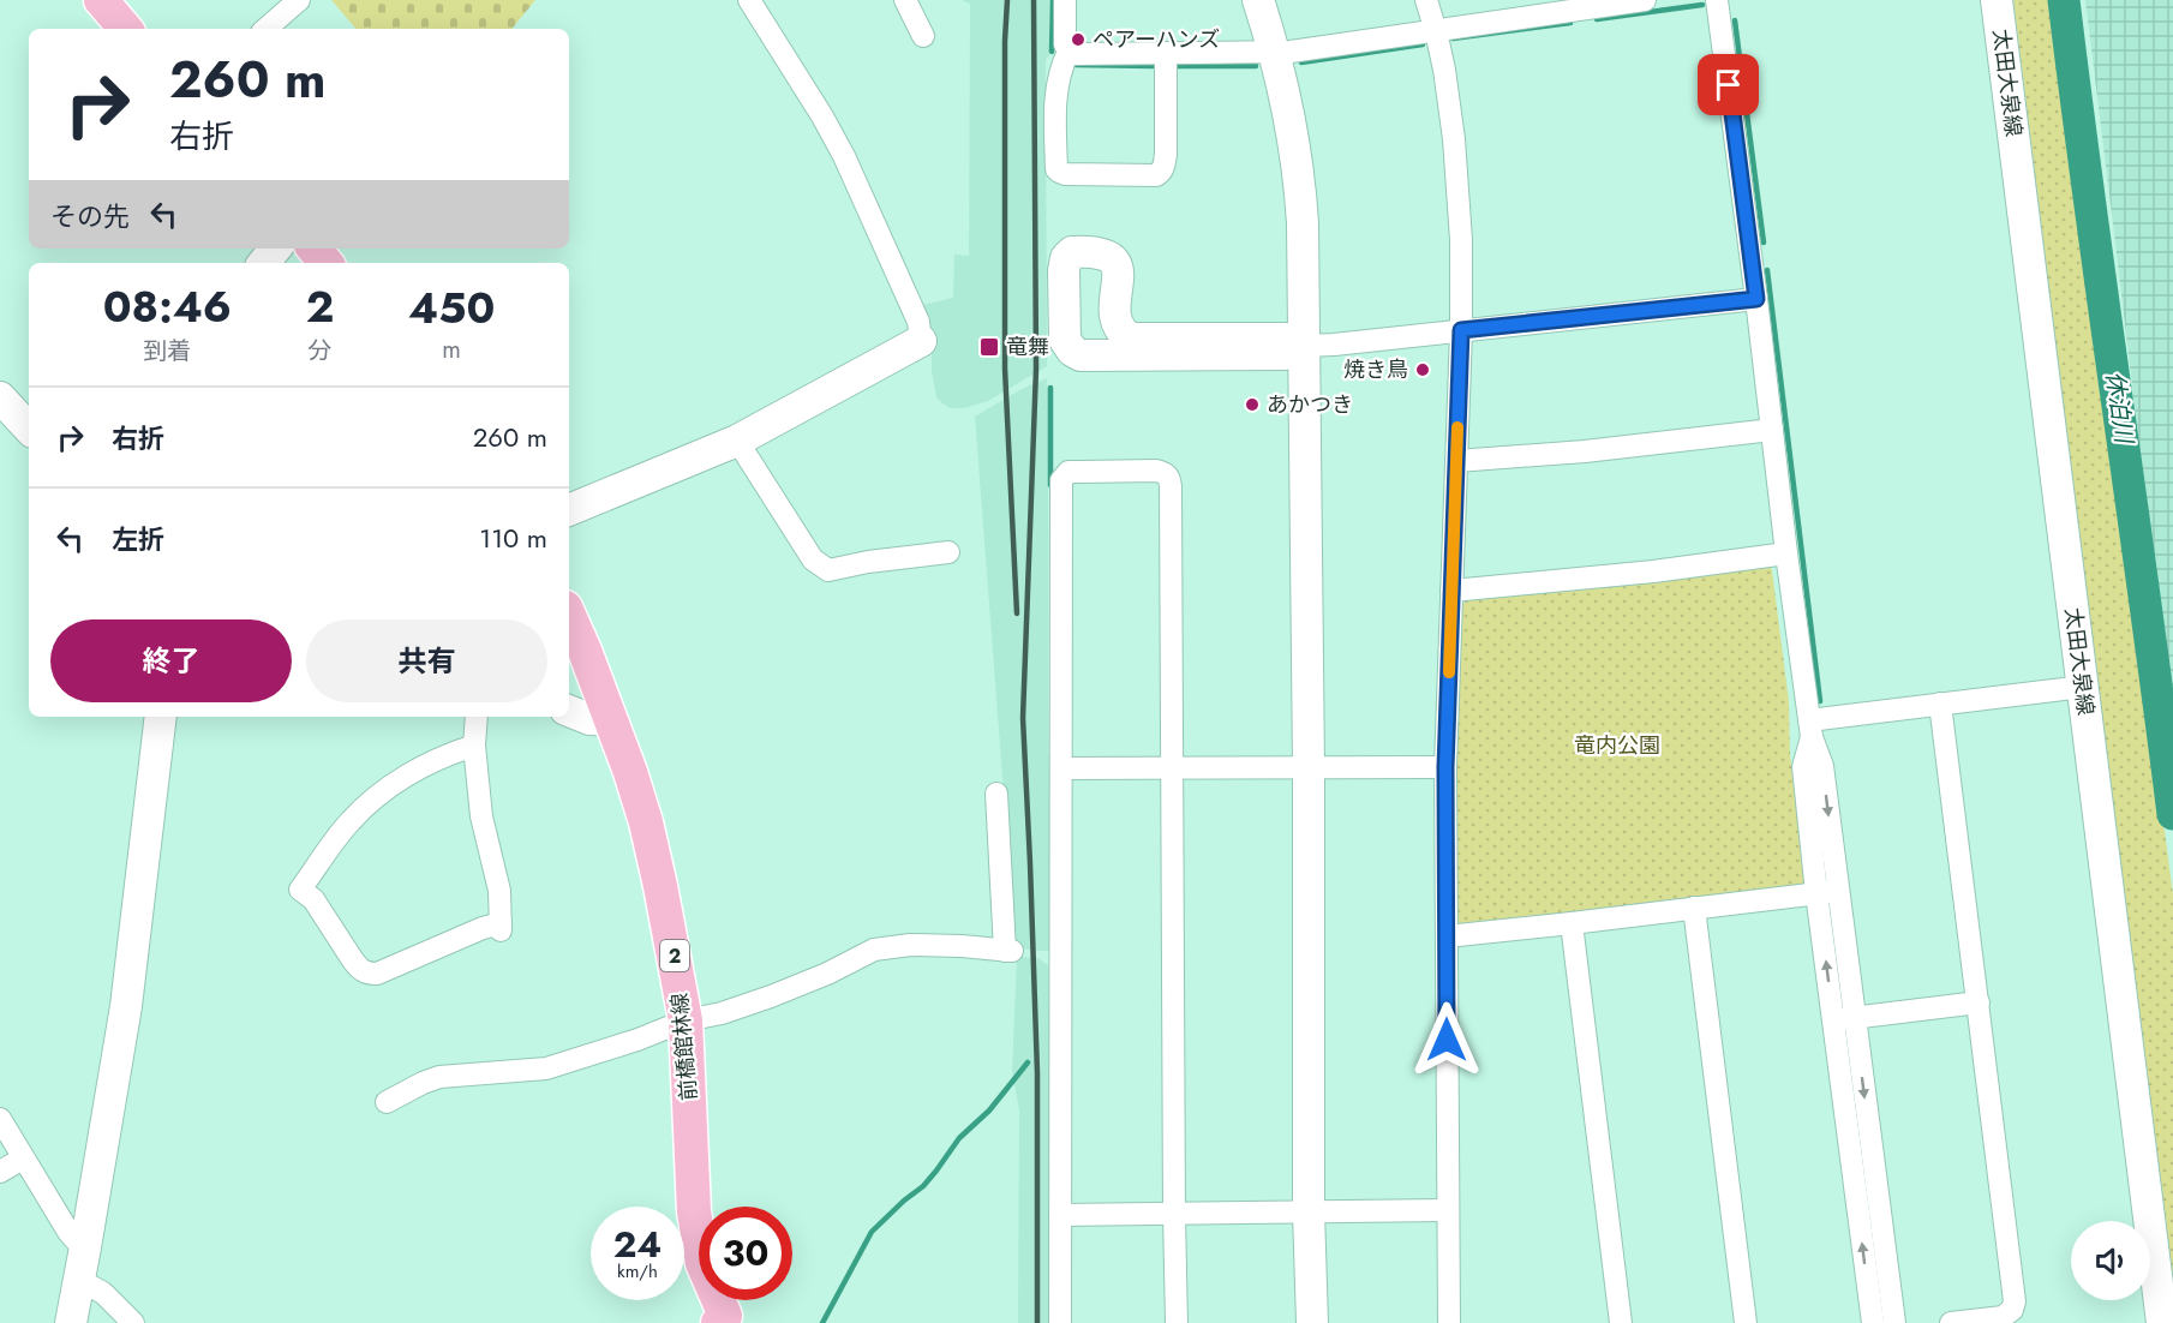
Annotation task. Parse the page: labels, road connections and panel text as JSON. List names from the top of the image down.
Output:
{
  "streets": {
    "main road": ["2", "前橋館林線"],
    "street": ["太田大泉線"]
  },
  "water": ["休泊川"],
  "parks": ["竜内公園"],
  "places": {
    "other": ["ペアーハンズ", "焼き鳥", "あかつき"],
    "transit": ["竜舞"]
  },
  "page": {
    "turn": ["260 m", "右折"],
    "then": "その先",
    "eta": [
      "08:46",
      "到着",
      "2",
      "分",
      "450",
      "m"
    ],
    "list": [
      {
        "name": "右折",
        "value": "260 m"
      },
      {
        "name": "左折",
        "value": "110 m"
      }
    ],
    "buttons": ["終了", "共有"],
    "speed": "24 km/h",
    "limit": "30"
  }
}
